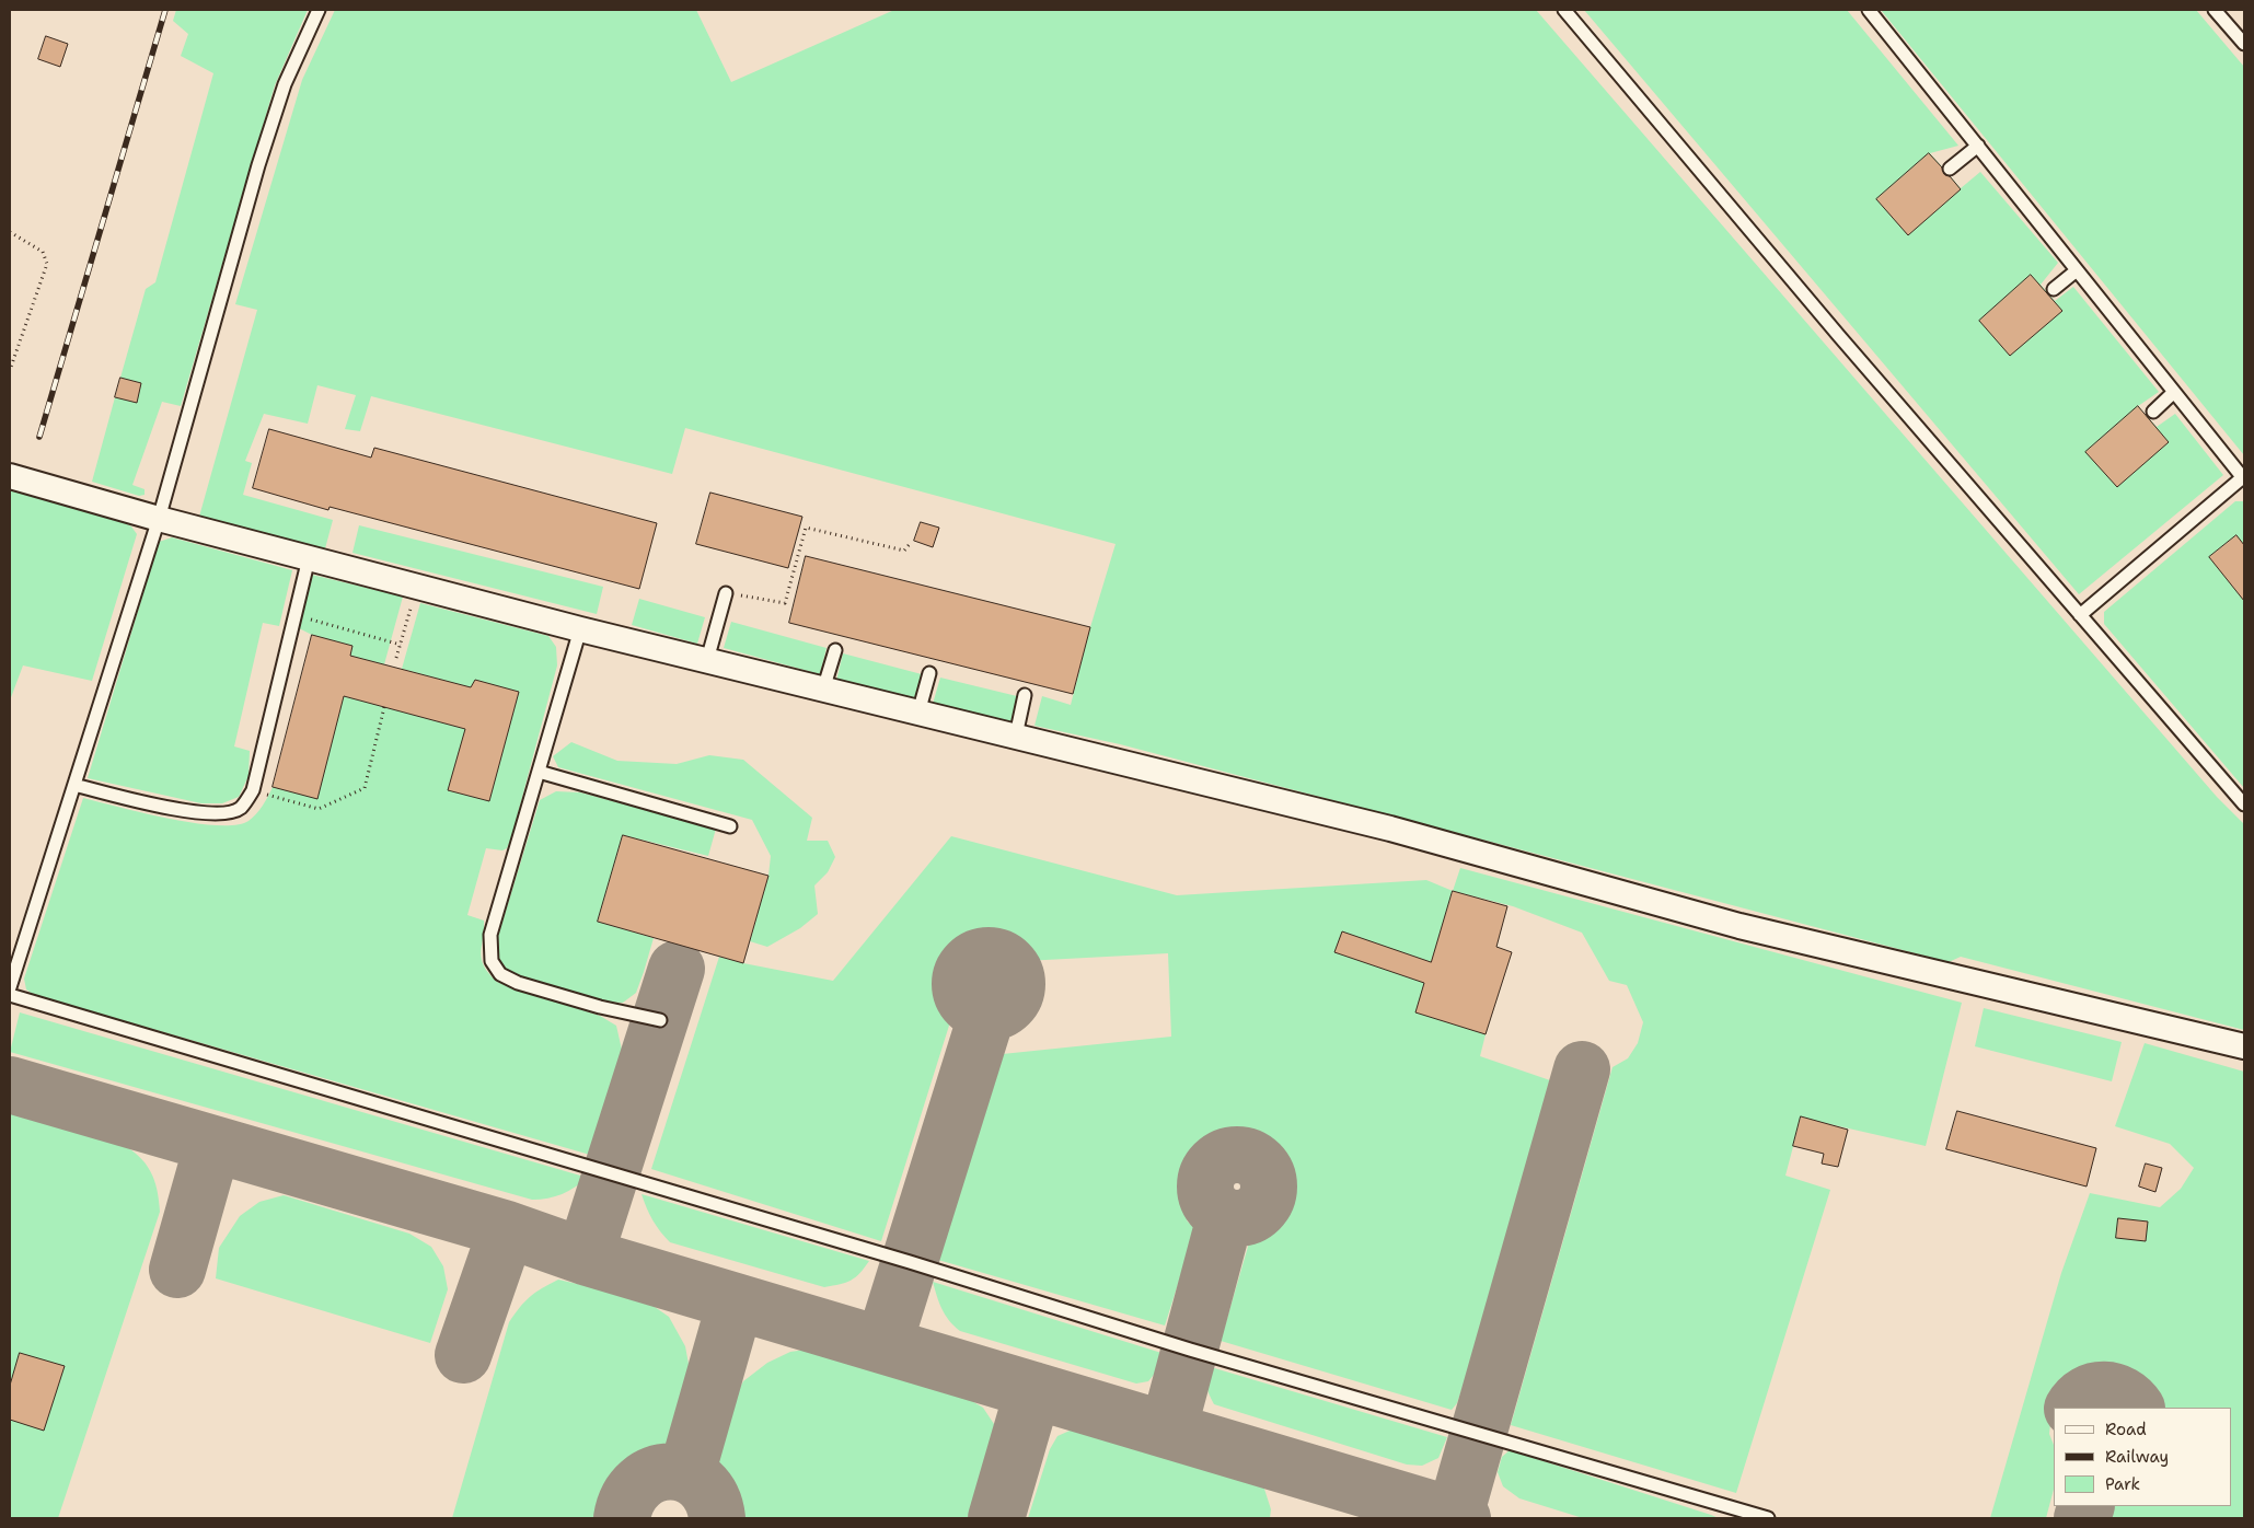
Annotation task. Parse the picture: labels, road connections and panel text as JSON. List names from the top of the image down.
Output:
{
  "legend": ["Road", "Railway", "Park"]
}
